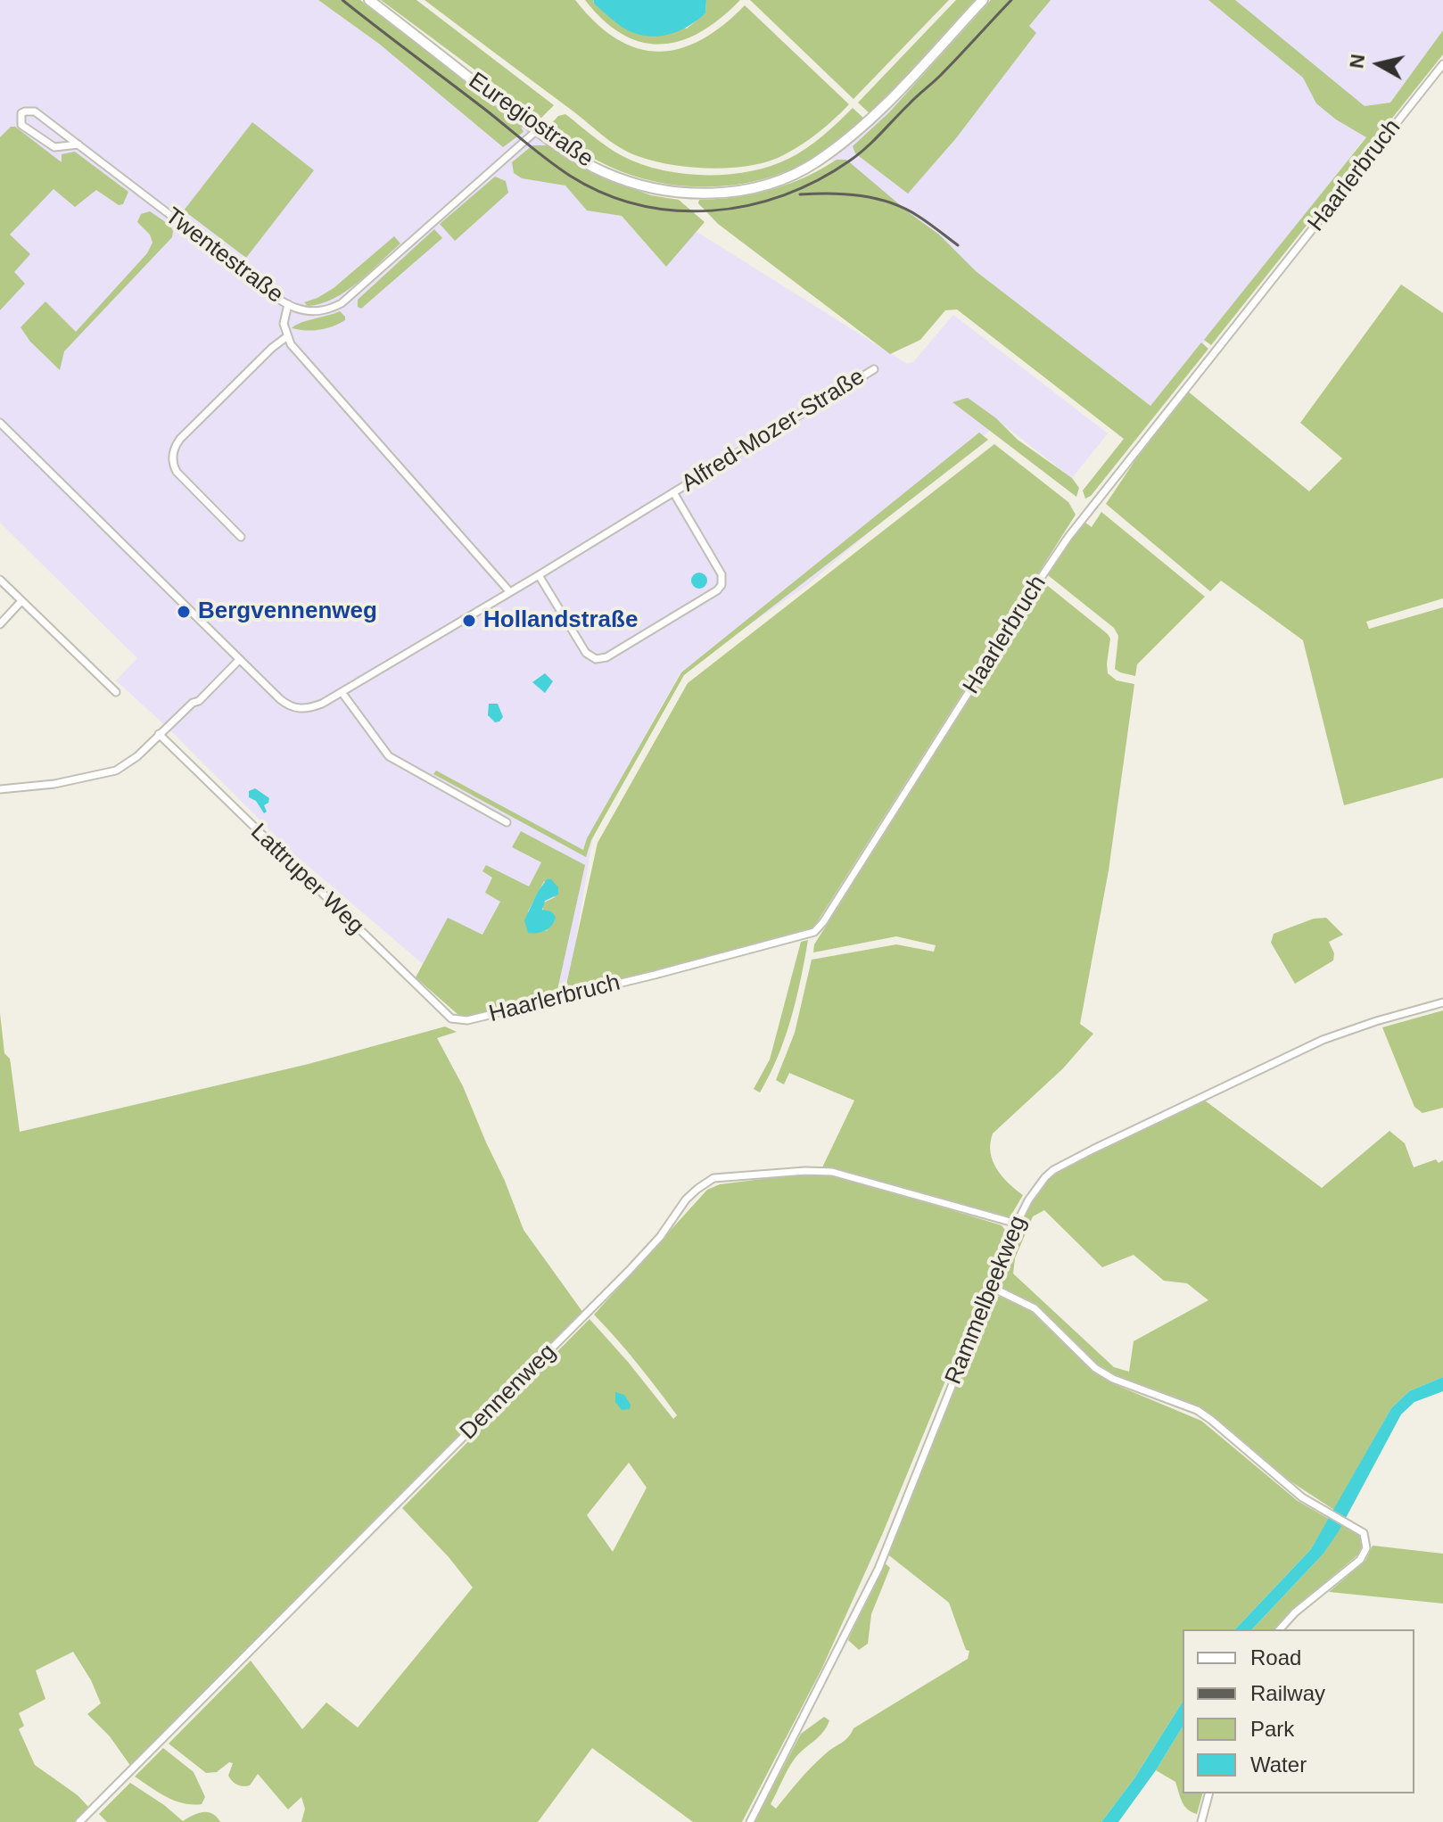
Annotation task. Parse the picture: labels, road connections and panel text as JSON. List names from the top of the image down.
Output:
{
  "streets": {
    "main road": ["Euregiostraße"],
    "street": [
      "Haarlerbruch",
      "Twentestraße",
      "Alfred-Mozer-Straße",
      "Lattruper Weg",
      "Rammelbeekweg",
      "Dennenweg"
    ]
  },
  "crossings": [
    ["Euregiostraße", "Twentestraße"],
    ["Haarlerbruch", "Lattruper Weg"],
    ["Rammelbeekweg", "Dennenweg"]
  ],
  "places": ["Bergvennenweg", "Hollandstraße"],
  "legend": [
    "Road",
    "Railway",
    "Park",
    "Water"
  ],
  "north": "left"
}
